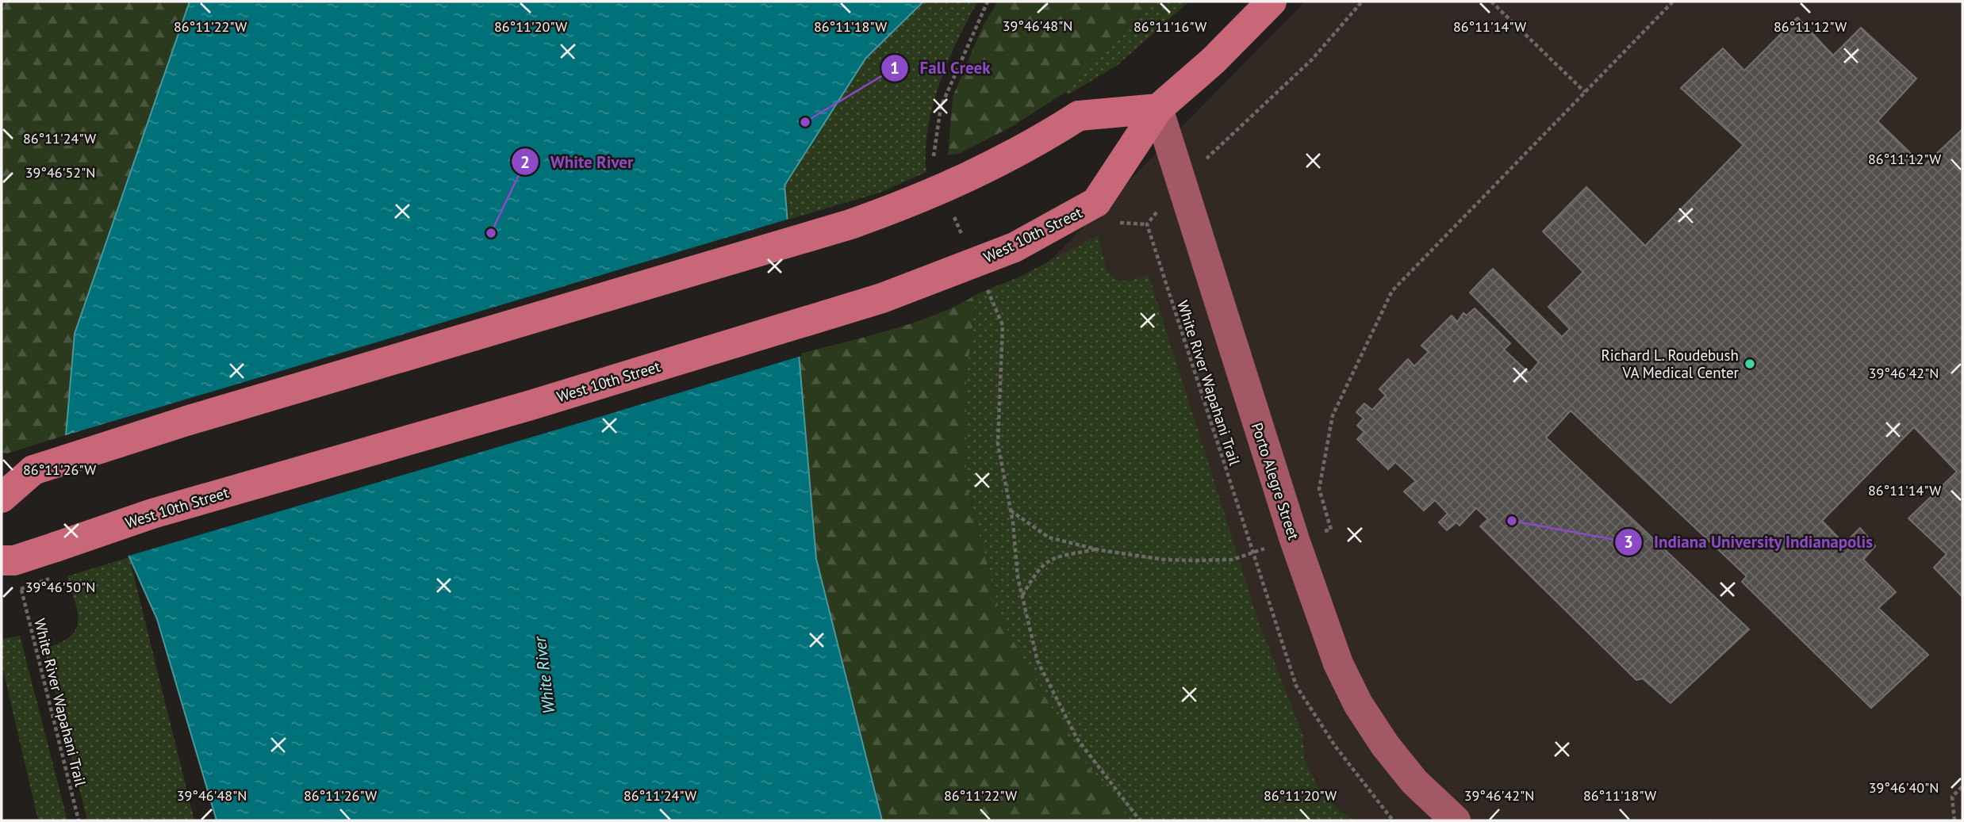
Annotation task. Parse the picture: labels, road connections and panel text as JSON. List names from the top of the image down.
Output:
{
  "streets": {
    "main road": ["West 10th Street"],
    "street": ["Porto Alegre Street"],
    "path": ["White River Wapahani Trail"]
  },
  "crossings": [
    ["West 10th Street", "Porto Alegre Street"],
    ["White River Wapahani Trail", "Porto Alegre Street"]
  ],
  "water": ["White River"],
  "places": [
    "Fall Creek",
    "White River",
    "Richard L. Roudebush VA Medical Center",
    "Indiana University Indianapolis"
  ],
  "coordinates": [
    "39°46'48\"N",
    "86°11'22\"W",
    "86°11'20\"W",
    "86°11'18\"W",
    "86°11'16\"W",
    "86°11'14\"W",
    "86°11'12\"W",
    "86°11'24\"W",
    "39°46'52\"N",
    "39°46'42\"N",
    "86°11'26\"W",
    "39°46'50\"N",
    "39°46'40\"N"
  ]
}
